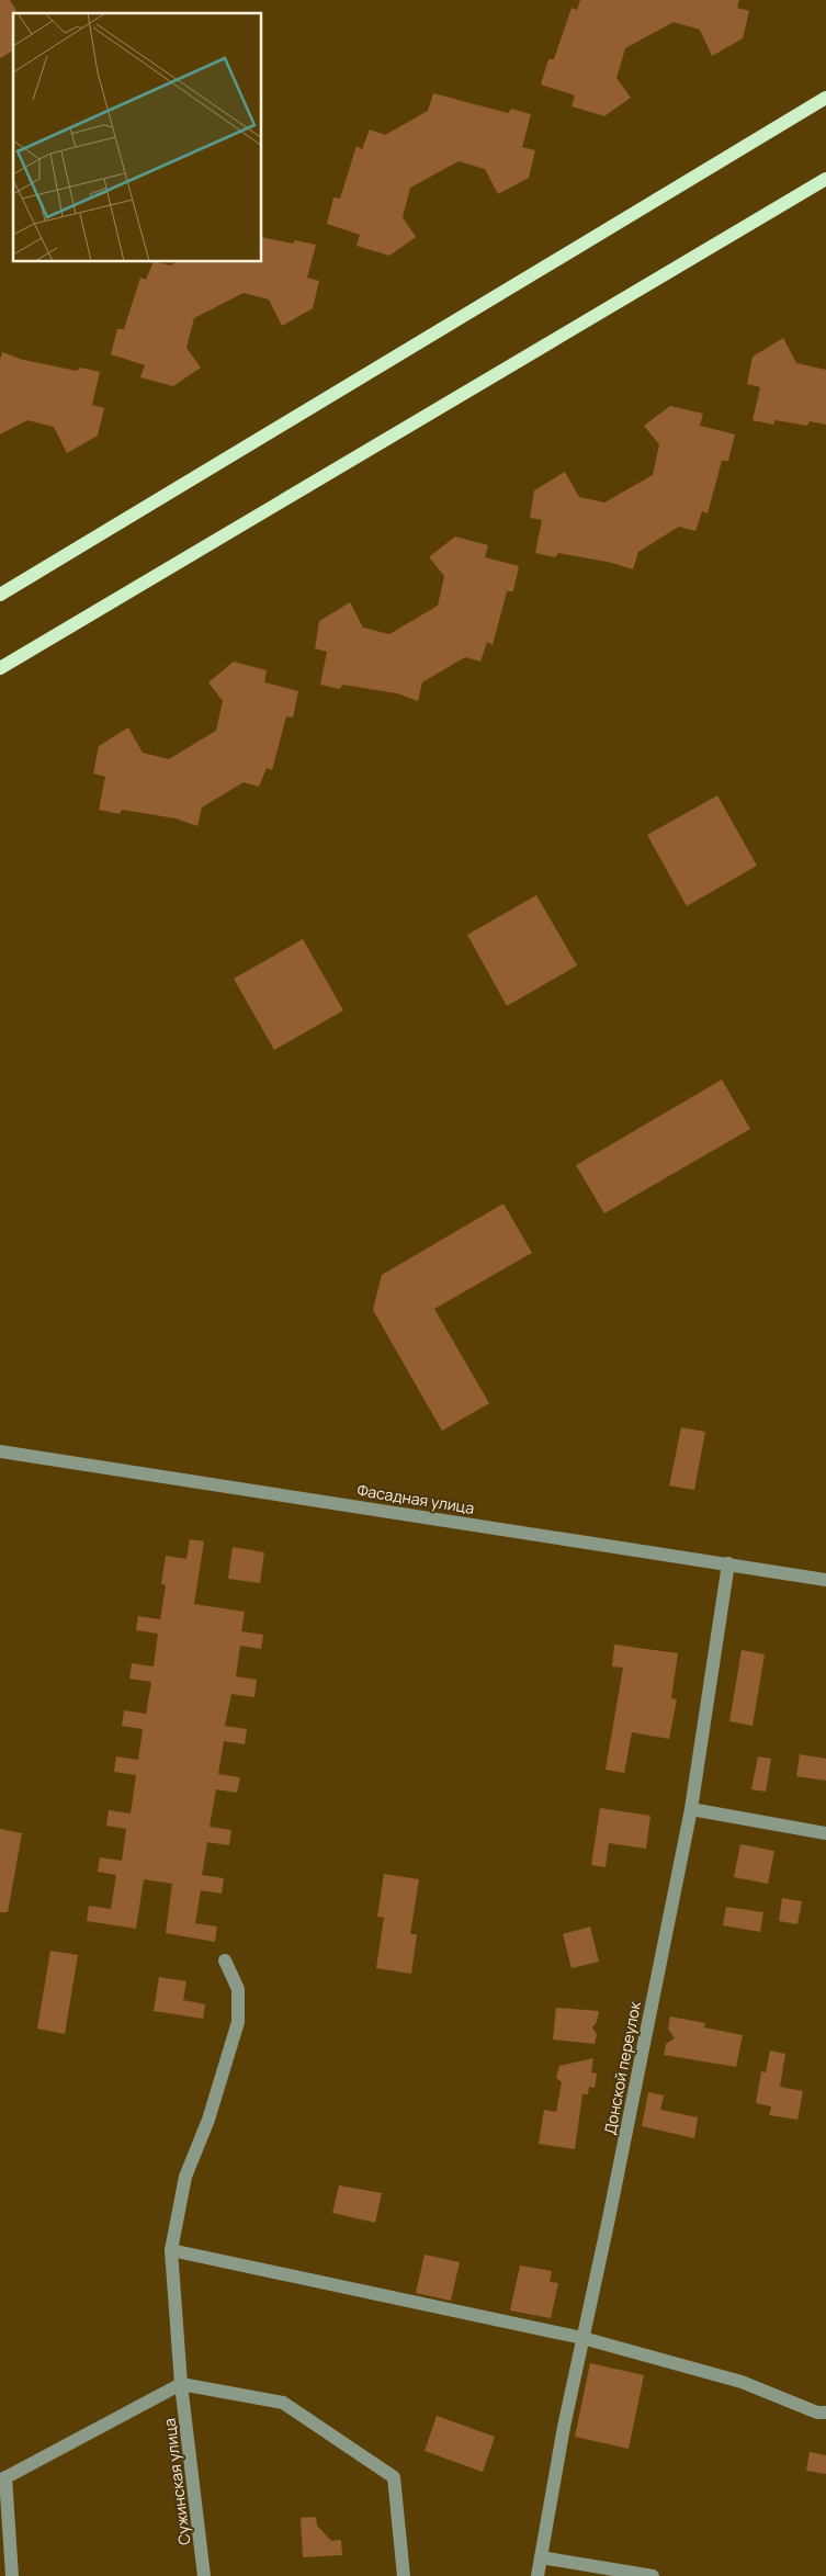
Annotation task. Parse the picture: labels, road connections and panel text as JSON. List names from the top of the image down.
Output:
{
  "streets": {
    "street": ["Фасадная улица", "Донской переулок", "Сужинская улица"]
  },
  "crossings": [
    ["Фасадная улица", "Донской переулок"]
  ]
}
